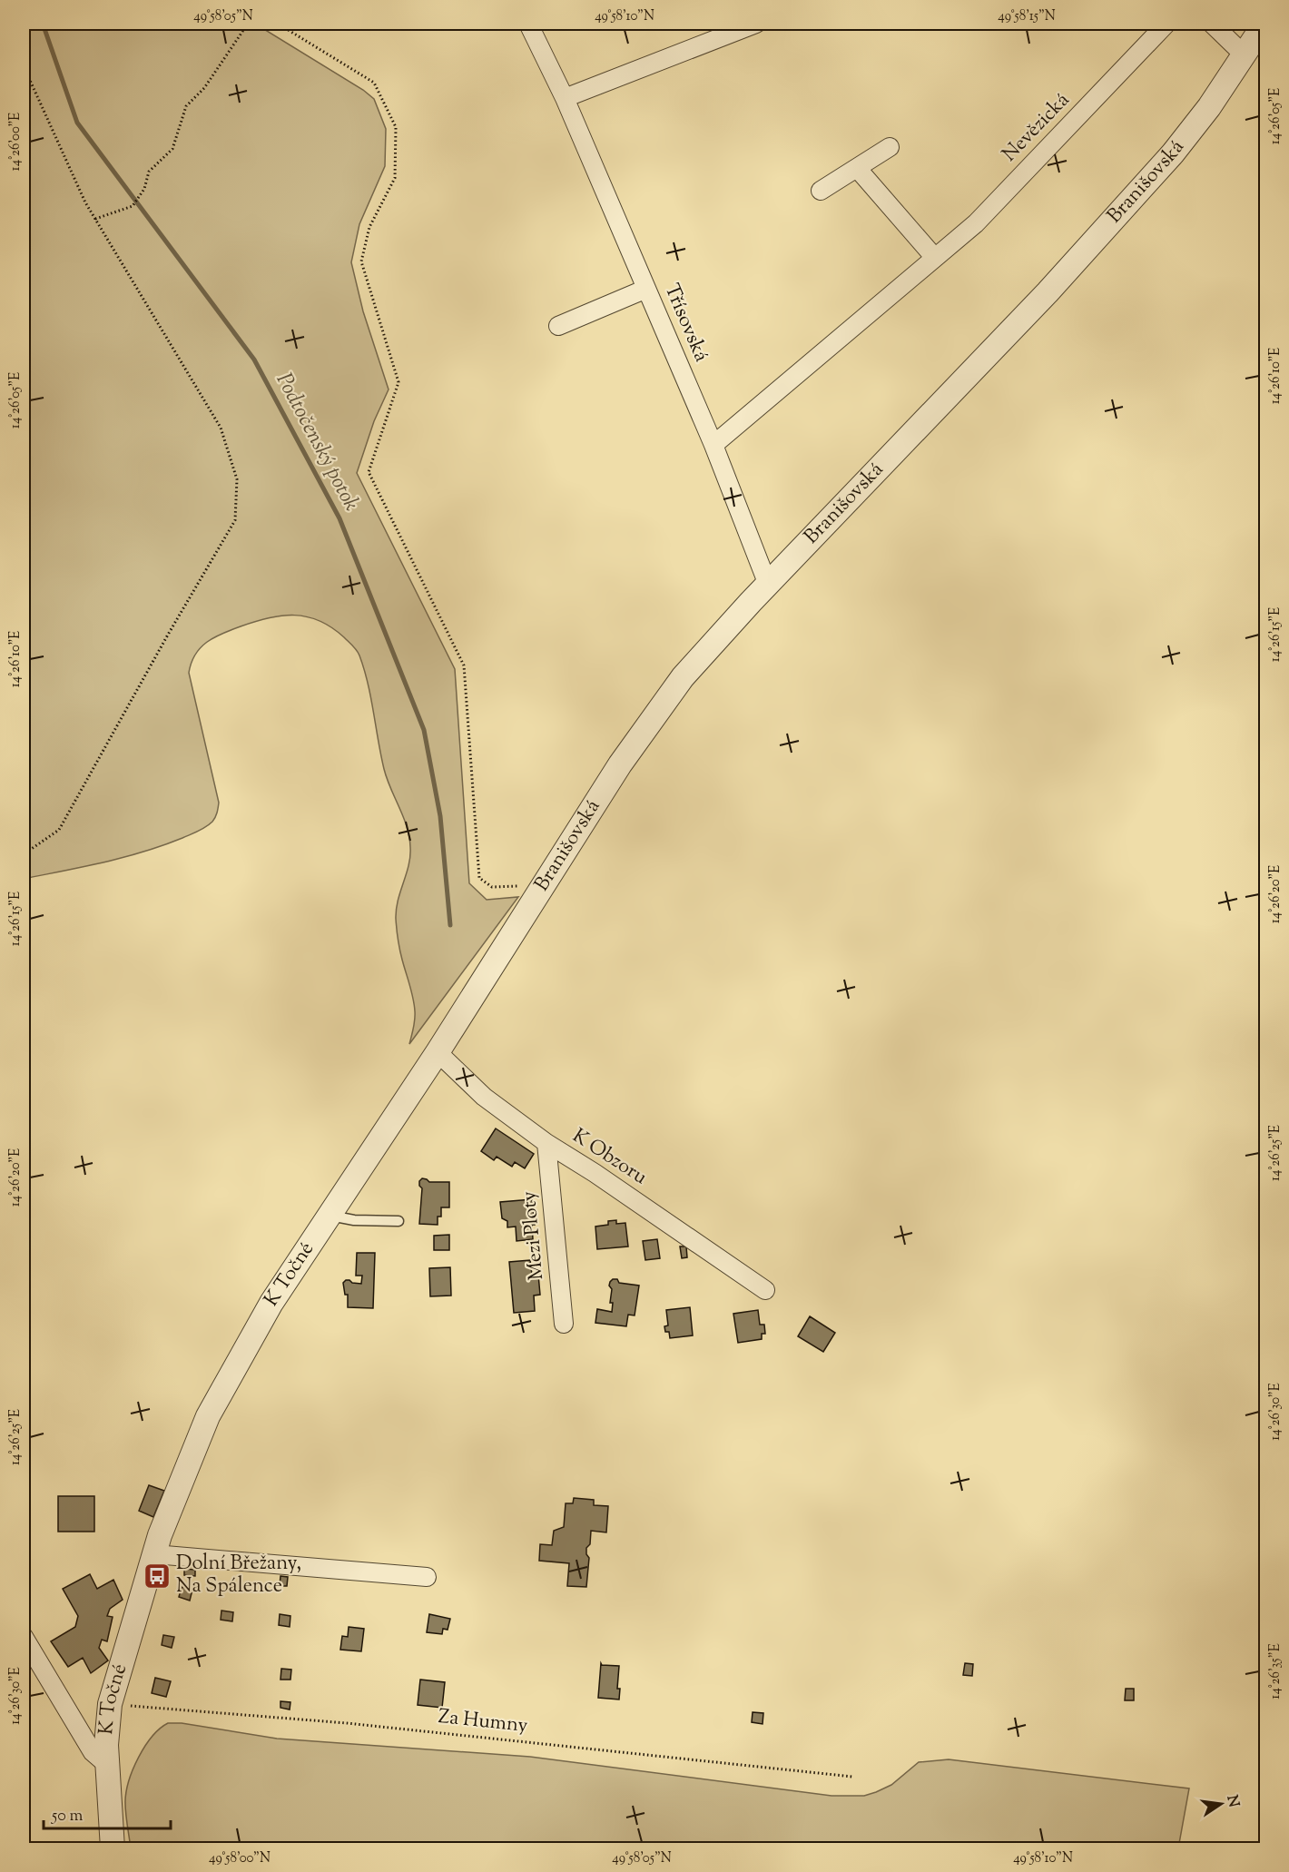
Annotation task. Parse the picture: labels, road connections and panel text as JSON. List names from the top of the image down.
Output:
{
  "streets": {
    "street": [
      "Nevězická",
      "Branišovská",
      "Třísovská",
      "K Obzoru",
      "Mezi Ploty",
      "K Točné"
    ],
    "path": ["Za Humny"]
  },
  "crossings": [
    ["Nevězická", "Třísovská"],
    ["Branišovská", "Třísovská"],
    ["Branišovská", "K Točné"],
    ["K Obzoru", "Mezi Ploty"],
    ["K Obzoru", "K Točné"],
    ["K Točné", "Za Humny"]
  ],
  "water": ["Podtočenský potok"],
  "places": {
    "bus stop": ["Dolní Břežany, Na Spálence"]
  },
  "scale_bar": "50 m",
  "north": "right",
  "coordinates": [
    "49°58'05\"N",
    "49°58'10\"N",
    "49°58'15\"N",
    "14°26'05\"E",
    "14°26'00\"E",
    "14°26'10\"E",
    "14°26'15\"E",
    "14°26'20\"E",
    "14°26'25\"E",
    "14°26'30\"E",
    "14°26'35\"E",
    "49°58'00\"N"
  ]
}
